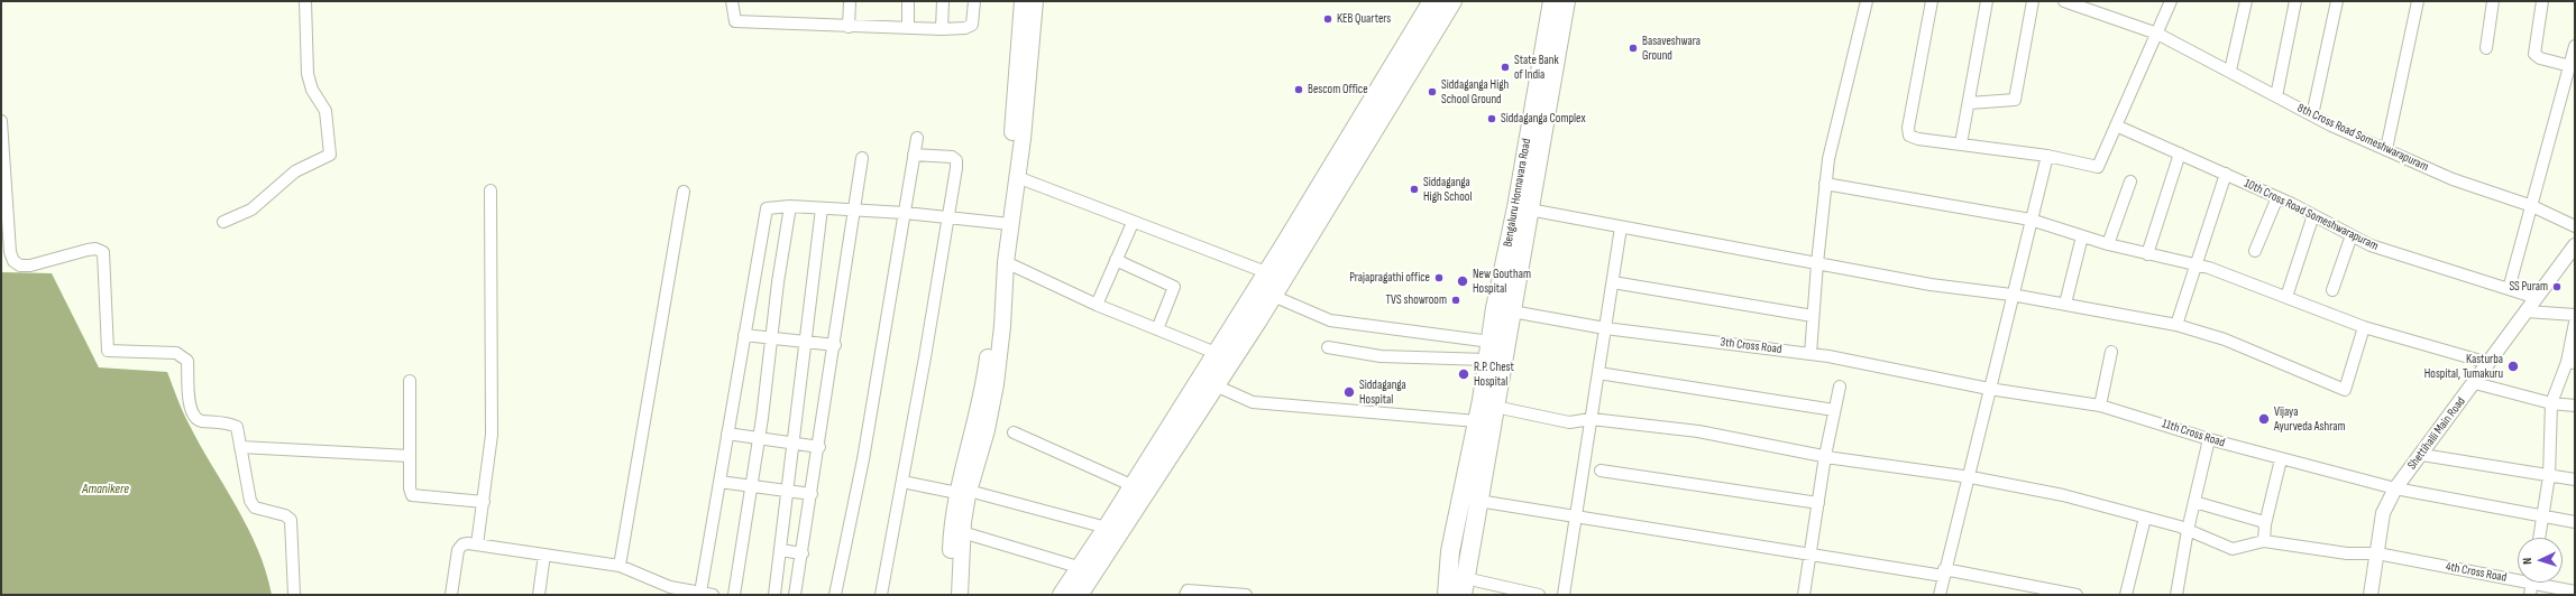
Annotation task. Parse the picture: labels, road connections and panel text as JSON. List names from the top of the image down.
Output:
{
  "streets": {
    "main road": ["Bengaluru Honnavara Road"],
    "street": [
      "8th Cross Road Someshwarapuram",
      "10th Cross Road Someshwarapuram",
      "3th Cross Road",
      "11th Cross Road",
      "Shettihalli Main Road",
      "4th Cross Road"
    ]
  },
  "crossings": [
    ["Bengaluru Honnavara Road", "3th Cross Road"],
    ["10th Cross Road Someshwarapuram", "Shettihalli Main Road"],
    ["3th Cross Road", "11th Cross Road"],
    ["11th Cross Road", "Shettihalli Main Road"],
    ["Shettihalli Main Road", "4th Cross Road"]
  ],
  "water": ["Amanikere"],
  "places": [
    "KEB Quarters",
    "Basaveshwara Ground",
    "State Bank of India",
    "Bescom Office",
    "Siddaganga High School Ground",
    "Siddaganga Complex",
    "Siddaganga High School",
    "Prajapragathi office",
    "New Goutham Hospital",
    "SS Puram",
    "TVS showroom",
    "Kasturba Hospital, Tumakuru",
    "R.P. Chest Hospital",
    "Siddaganga Hospital",
    "Vijaya Ayurveda Ashram"
  ],
  "north": "left"
}
